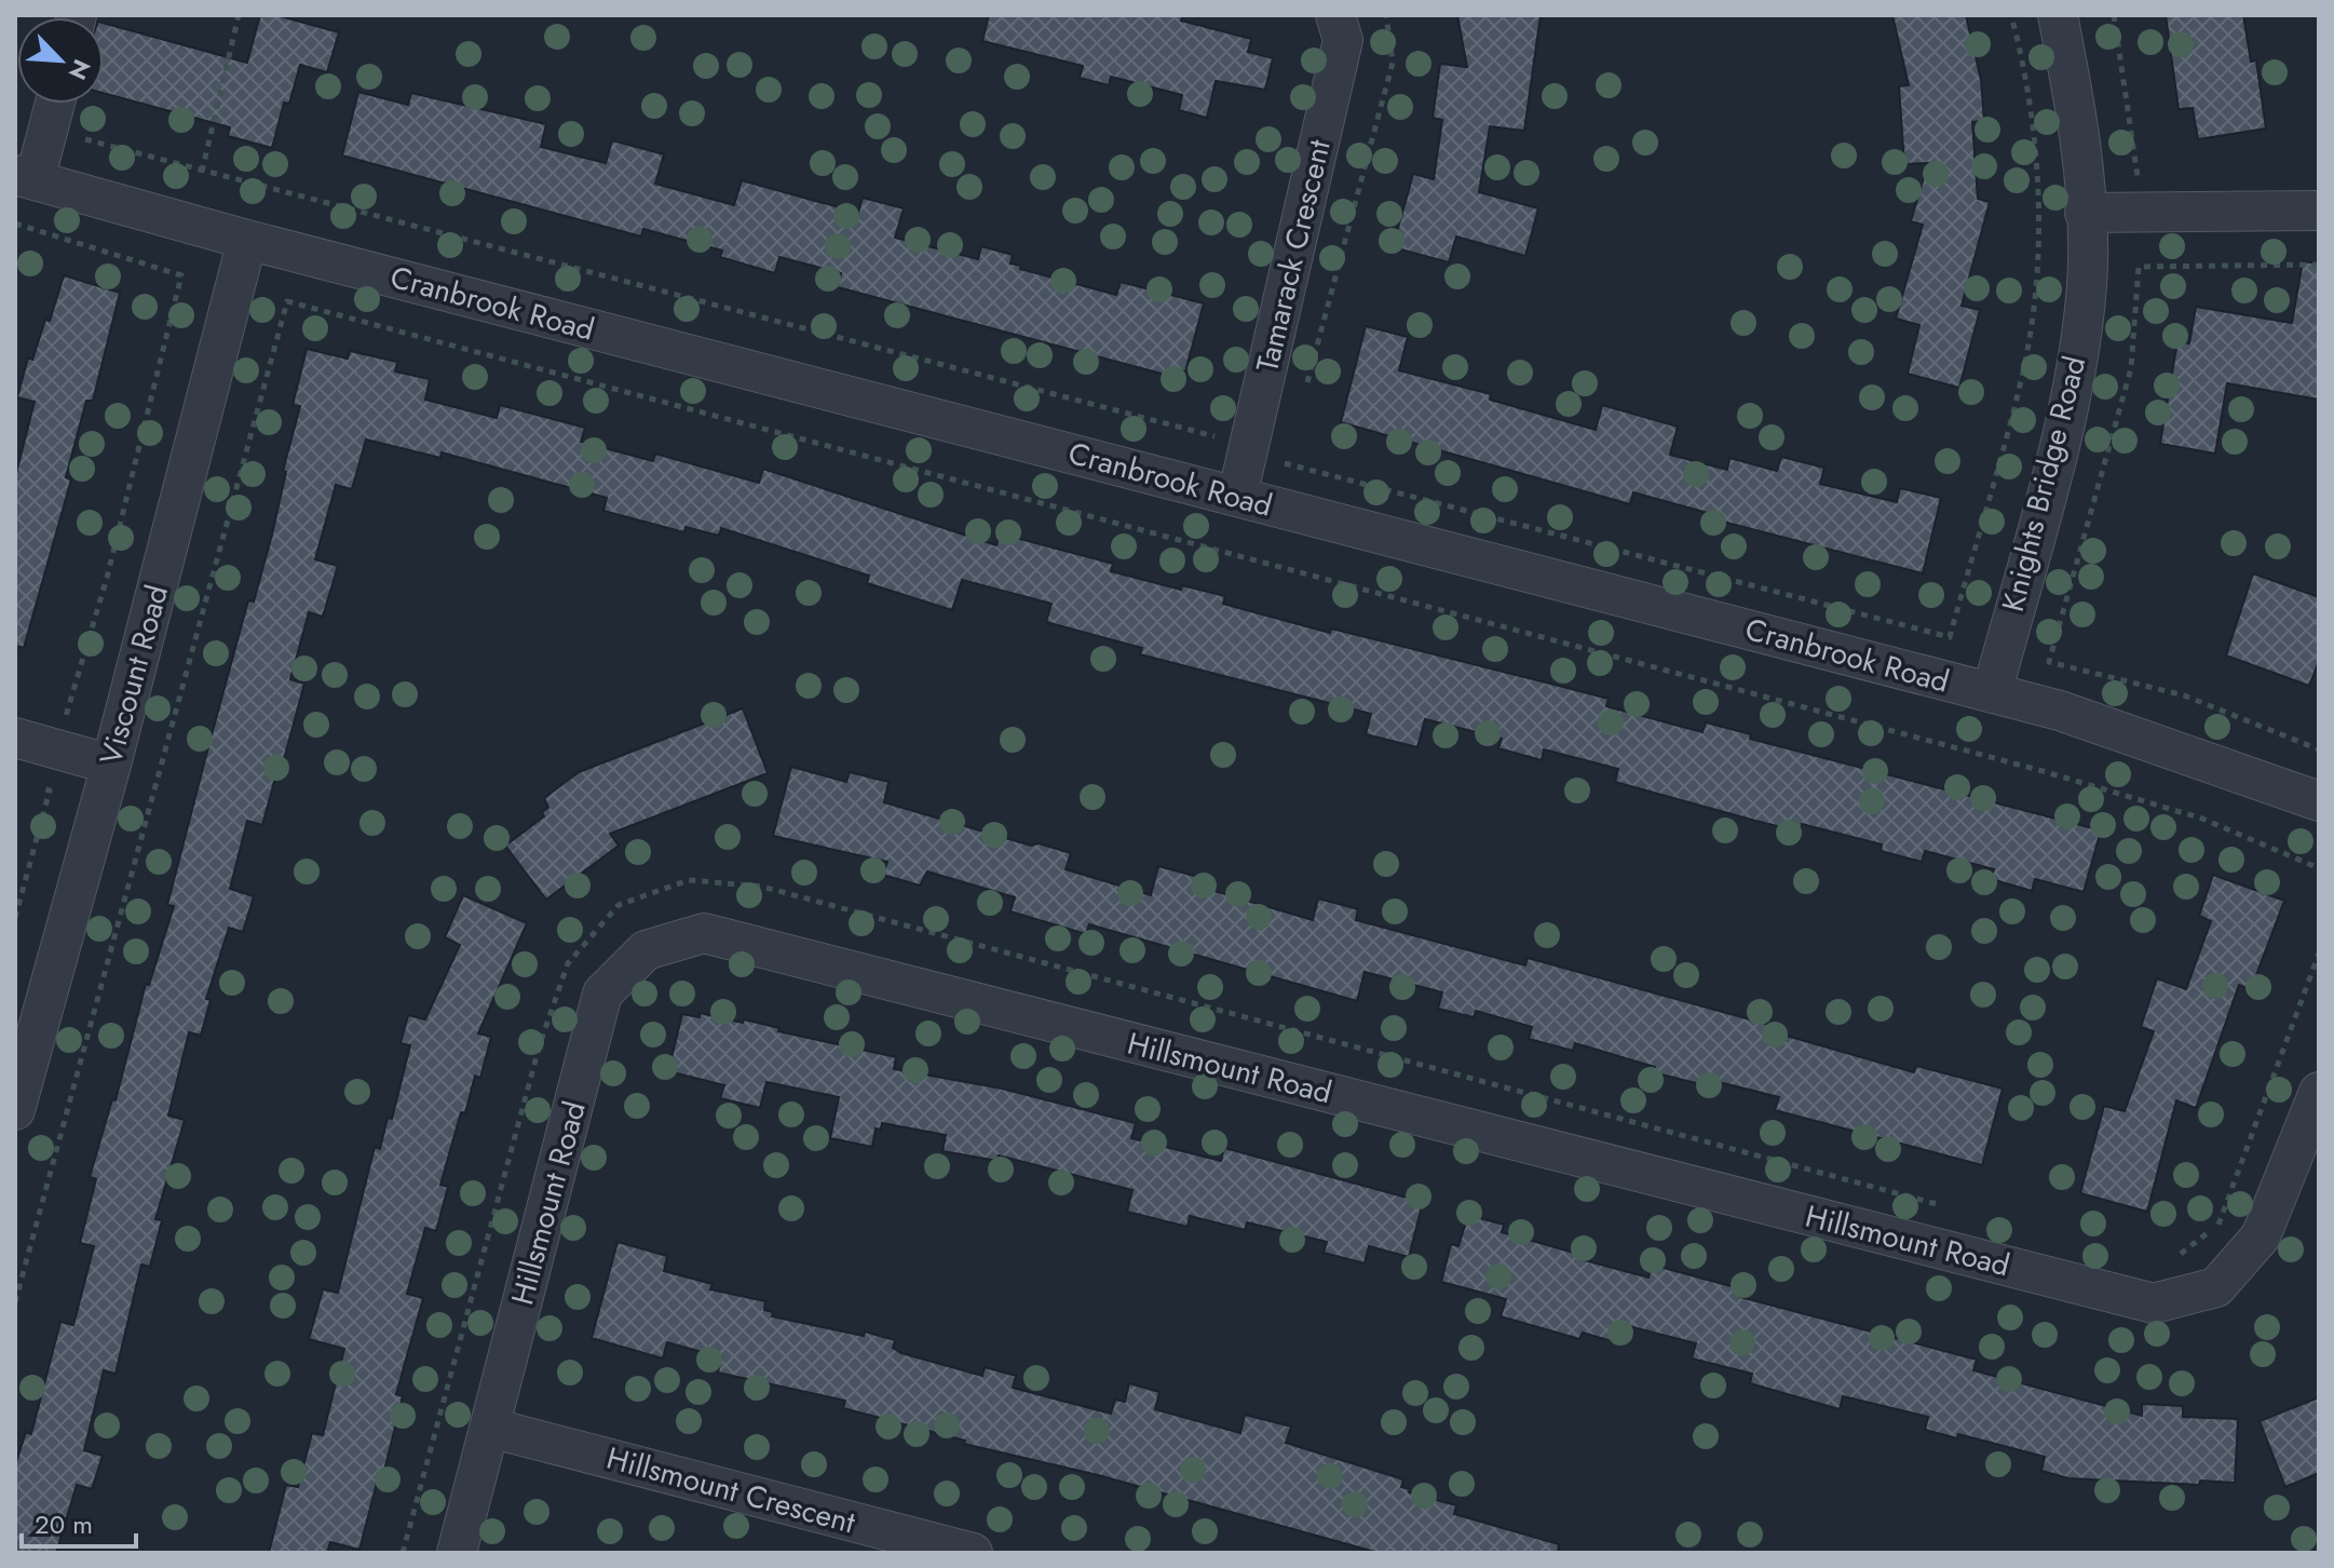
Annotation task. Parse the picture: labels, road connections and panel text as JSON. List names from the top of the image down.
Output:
{
  "streets": {
    "street": [
      "Tamarack Crescent",
      "Cranbrook Road",
      "Knights Bridge Road",
      "Viscount Road",
      "Hillsmount Road",
      "Hillsmount Crescent"
    ]
  },
  "crossings": [
    ["Tamarack Crescent", "Cranbrook Road"],
    ["Cranbrook Road", "Knights Bridge Road"],
    ["Cranbrook Road", "Viscount Road"],
    ["Hillsmount Road", "Hillsmount Crescent"]
  ],
  "scale_bar": "20 m",
  "north": "bottom right"
}
